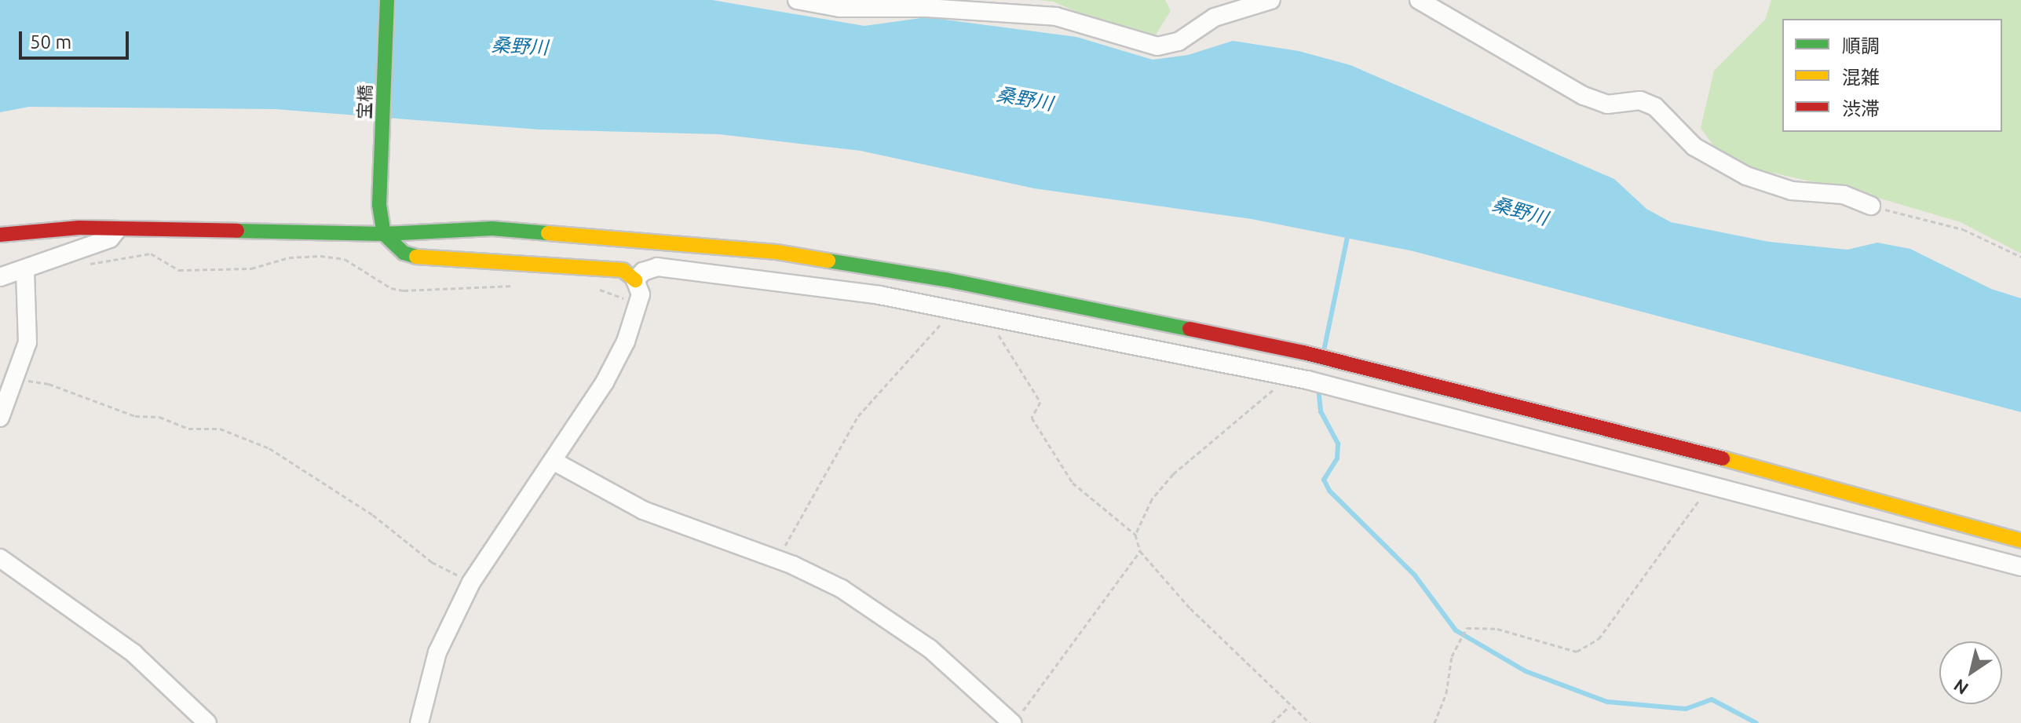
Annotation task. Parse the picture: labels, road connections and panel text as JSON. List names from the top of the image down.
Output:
{
  "streets": {
    "street": ["宝橋"]
  },
  "water": ["桑野川"],
  "legend": ["順調", "混雑", "渋滞"],
  "scale_bar": "50 m",
  "north": "bottom left"
}
